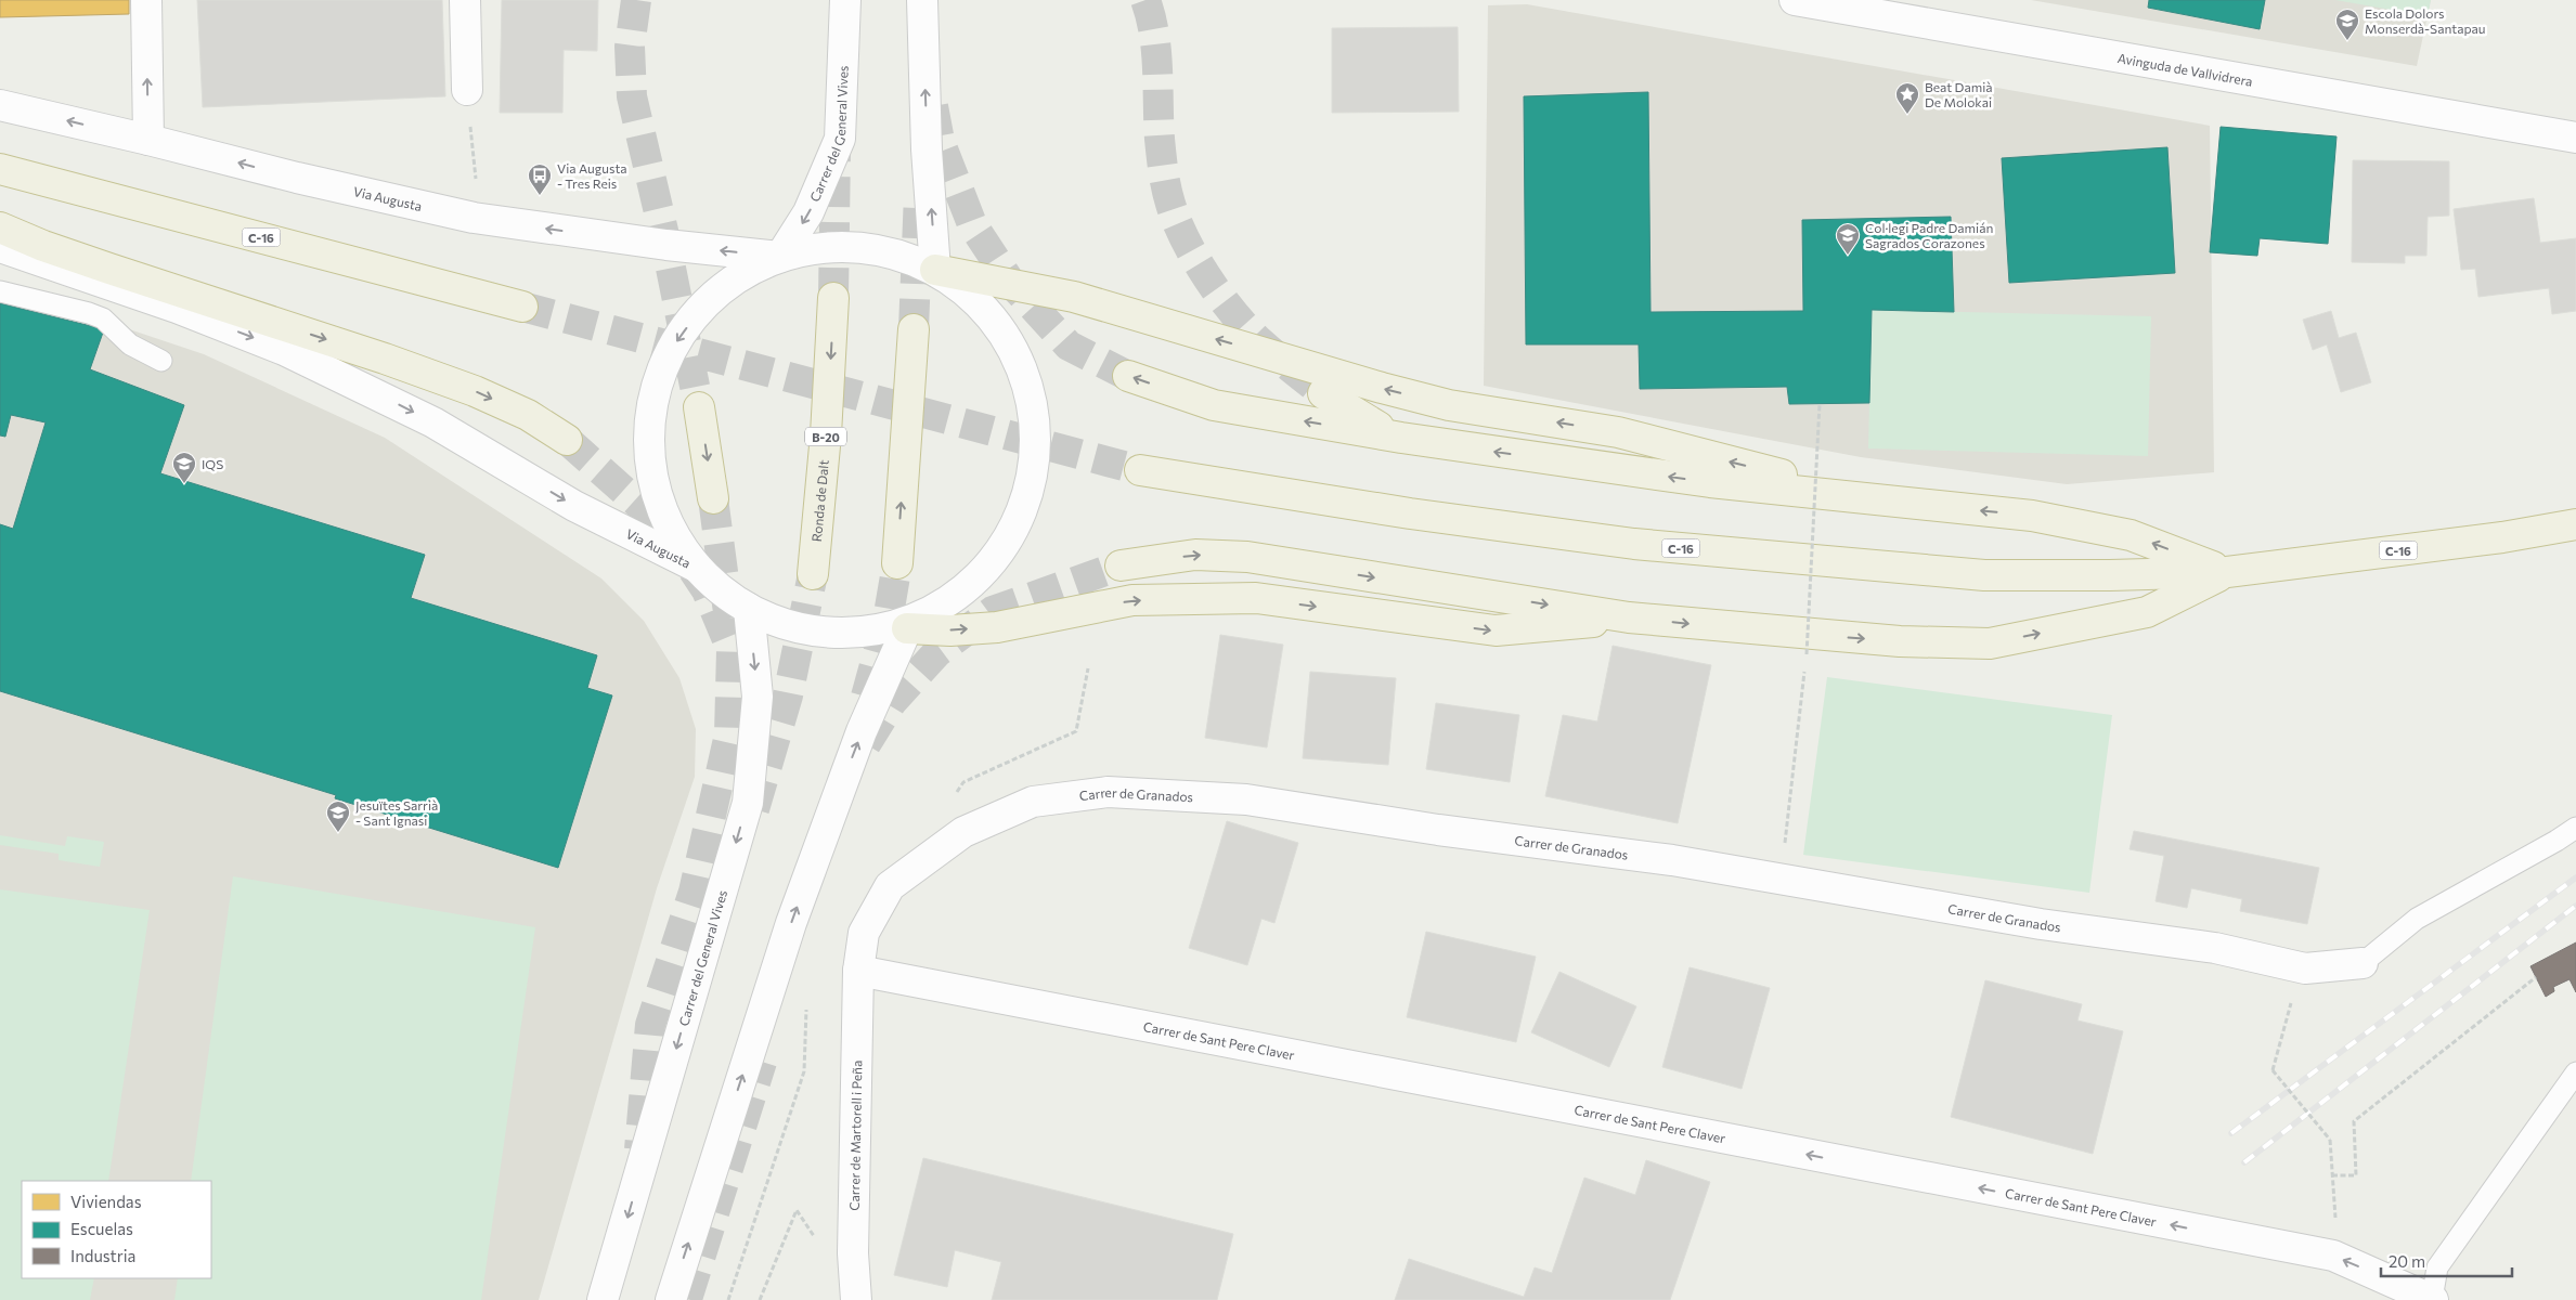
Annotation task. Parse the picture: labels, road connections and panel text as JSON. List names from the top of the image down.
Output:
{
  "streets": {
    "highway": ["C-16", "B-20", "Ronda de Dalt"],
    "street": [
      "Avinguda de Vallvidrera",
      "Carrer del General Vives",
      "Via Augusta",
      "Carrer de Granados",
      "Carrer de Sant Pere Claver",
      "Carrer de Martorell i Peña"
    ]
  },
  "crossings": [
    ["Carrer del General Vives", "Via Augusta"],
    ["Carrer de Granados", "Carrer de Sant Pere Claver"],
    ["Carrer de Granados", "Carrer de Martorell i Peña"],
    ["Carrer de Sant Pere Claver", "Carrer de Martorell i Peña"]
  ],
  "one_way": ["Carrer de Sant Pere Claver"],
  "places": {
    "school or university": [
      "Escola Dolors Monserdà-Santapau",
      "Col·legi Padre Damián Sagrados Corazones",
      "IQS",
      "Jesuïtes Sarrià - Sant Ignasi"
    ],
    "place": ["Beat Damià De Molokai"],
    "bus stop": ["Via Augusta - Tres Reis"]
  },
  "legend": ["Viviendas", "Escuelas", "Industria"],
  "scale_bar": "20 m"
}
